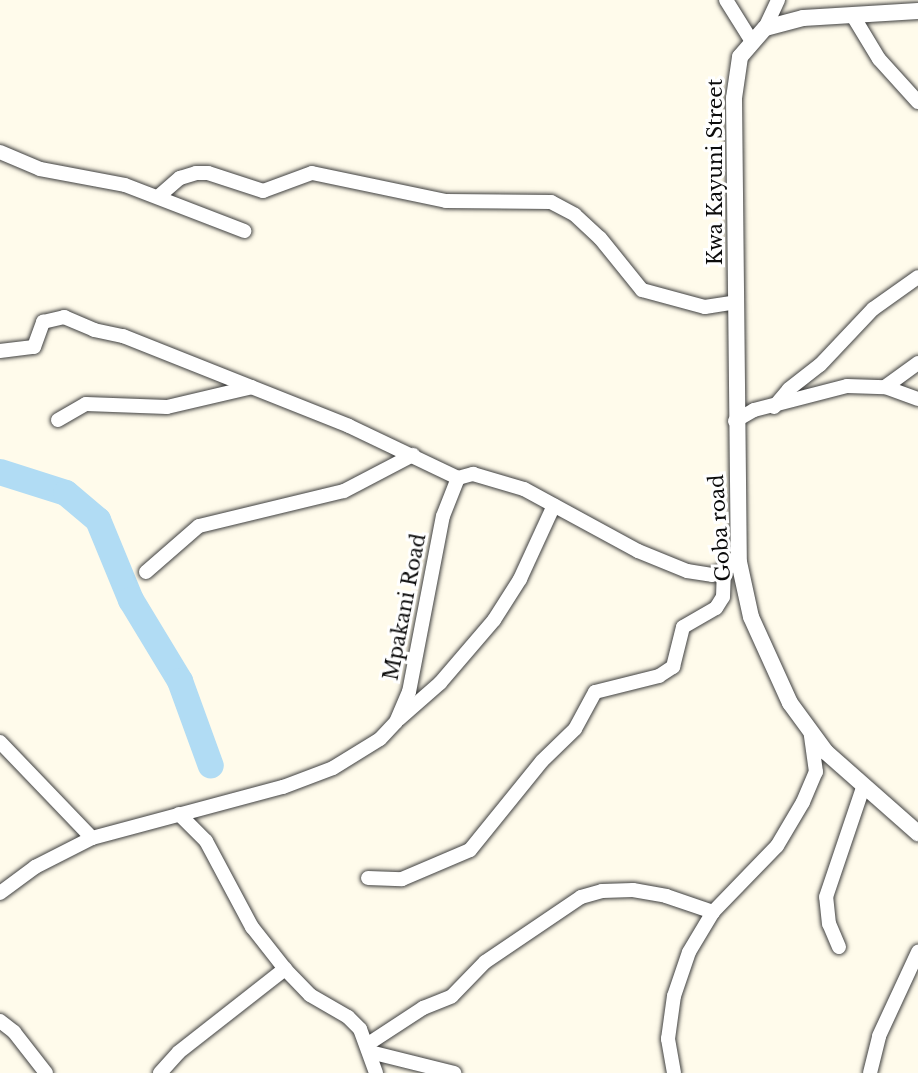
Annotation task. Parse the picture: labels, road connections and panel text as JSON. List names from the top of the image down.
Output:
{
  "streets": {
    "street": ["Kwa Kayuni Street", "Goba road", "Mpakani Road"]
  },
  "crossings": [
    ["Kwa Kayuni Street", "Goba road"]
  ]
}
